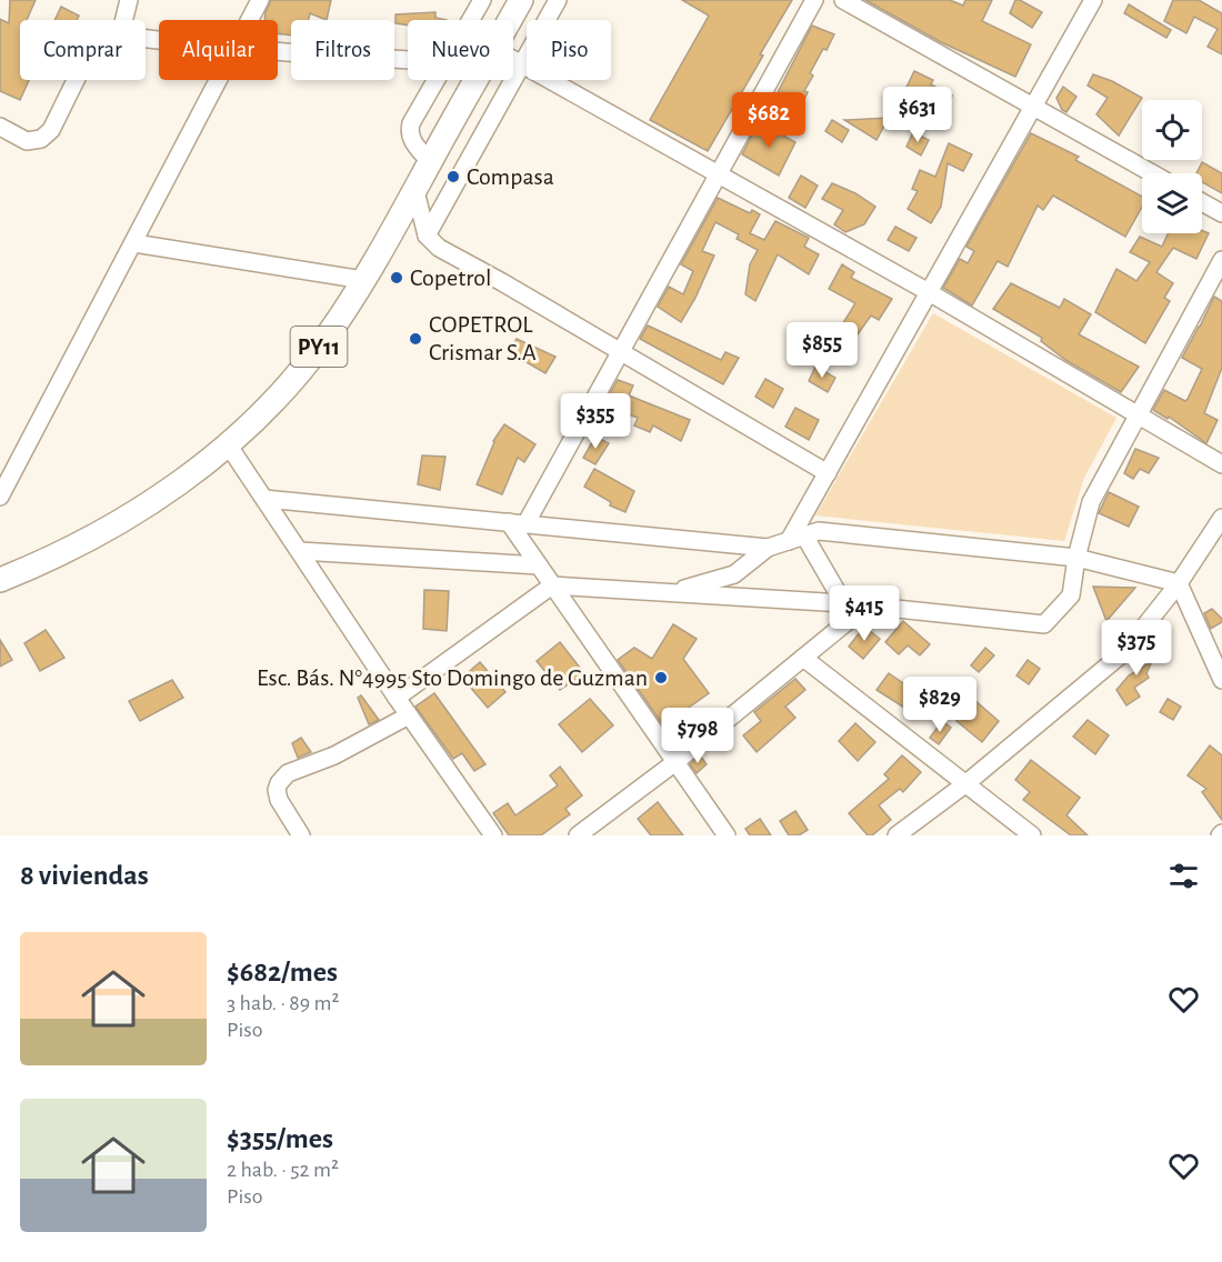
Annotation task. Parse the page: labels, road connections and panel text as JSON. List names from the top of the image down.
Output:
{
  "streets": {
    "highway": ["PY11"]
  },
  "places": [
    "Compasa",
    "Copetrol",
    "COPETROL Crismar S.A",
    "Esc. Bás. N°4995 Sto Domingo de Guzman"
  ],
  "page": {
    "chip": [
      "Comprar",
      "Alquilar",
      "Filtros",
      "Nuevo",
      "Piso"
    ],
    "price": [
      "$631",
      "$682",
      "$855",
      "$355",
      "$415",
      "$375",
      "$829",
      "$798"
    ],
    "heading": "8 viviendas",
    "list": [
      {
        "name": "$682/mes",
        "note": "3 hab. · 89 m² · Piso"
      },
      {
        "name": "$355/mes",
        "note": "2 hab. · 52 m² · Piso"
      }
    ]
  }
}
